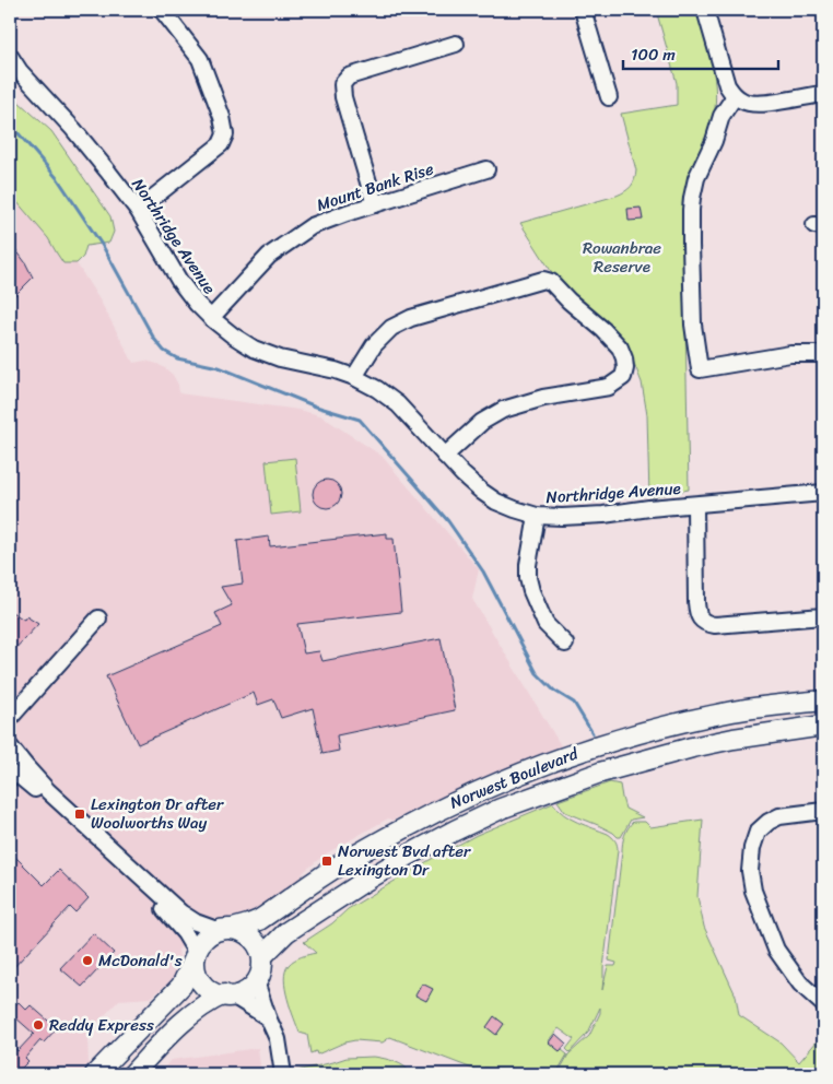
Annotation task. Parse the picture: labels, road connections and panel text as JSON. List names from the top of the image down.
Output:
{
  "streets": {
    "main road": ["Norwest Boulevard"],
    "street": ["Mount Bank Rise", "Northridge Avenue"]
  },
  "crossings": [
    ["Mount Bank Rise", "Northridge Avenue"]
  ],
  "parks": ["Rowanbrae Reserve"],
  "places": {
    "transit": ["Lexington Dr after Woolworths Way", "Norwest Bvd after Lexington Dr"],
    "other": ["McDonald's", "Reddy Express"]
  },
  "scale_bar": "100 m"
}
